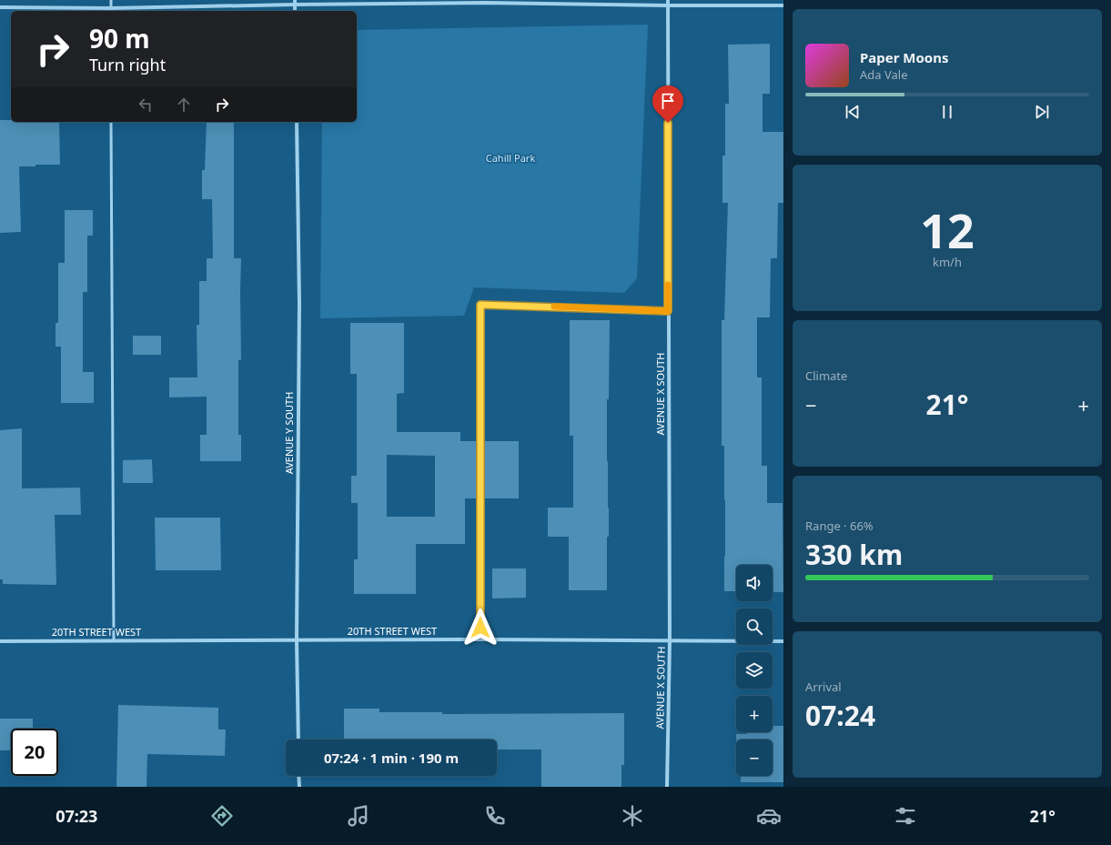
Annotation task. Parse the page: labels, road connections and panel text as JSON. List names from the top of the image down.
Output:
{
  "streets": {
    "street": ["AVENUE X SOUTH", "AVENUE Y SOUTH", "20TH STREET WEST"]
  },
  "crossings": [
    ["AVENUE X SOUTH", "20TH STREET WEST"],
    ["AVENUE Y SOUTH", "20TH STREET WEST"]
  ],
  "parks": ["Cahill Park"],
  "page": {
    "turn": ["90 m", "Turn right"],
    "song": ["Paper Moons", "Ada Vale"],
    "tile": [
      ["12", "km/h"],
      "Climate",
      ["Range · 66%", "330 km"],
      ["Arrival", "07:24"]
    ],
    "heat": ["−", "21°", "+"],
    "map_buttons": ["+", "−"],
    "limit": "20",
    "trip": "07:24 · 1 min · 190 m",
    "tabs": ["07:23", "21°"]
  }
}
